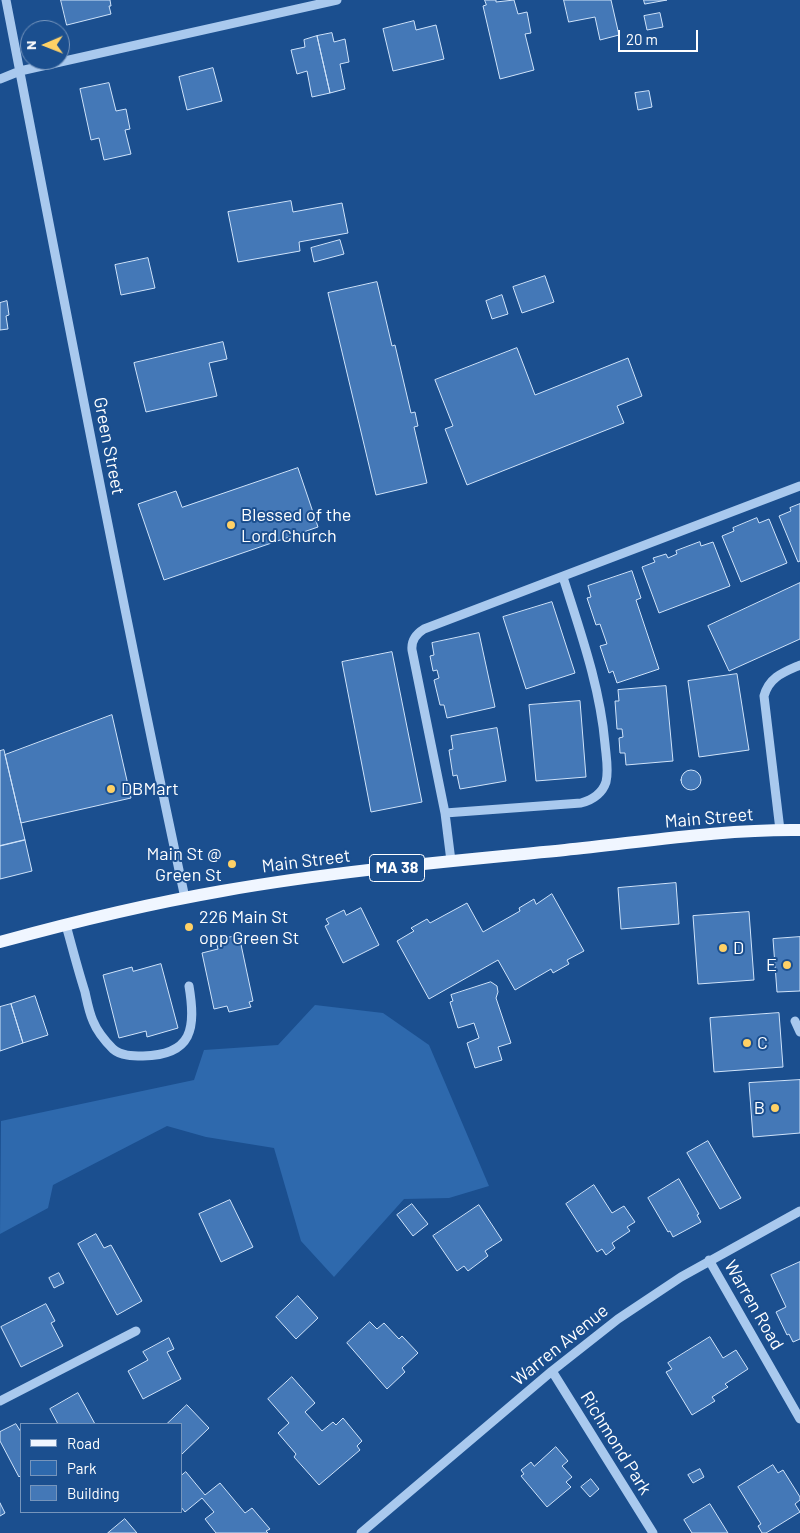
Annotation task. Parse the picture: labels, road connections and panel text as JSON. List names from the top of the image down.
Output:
{
  "streets": {
    "main road": ["Main Street", "MA 38"],
    "street": [
      "Green Street",
      "Warren Road",
      "Warren Avenue",
      "Richmond Park"
    ]
  },
  "crossings": [
    ["Green Street", "Main Street"],
    ["Warren Road", "Warren Avenue"],
    ["Warren Avenue", "Richmond Park"]
  ],
  "places": [
    "Blessed of the Lord Church",
    "DBMart",
    "Main St @ Green St",
    "226 Main St opp Green St",
    "D",
    "E",
    "C",
    "B"
  ],
  "legend": ["Road", "Park", "Building"],
  "scale_bar": "20 m",
  "north": "left"
}
